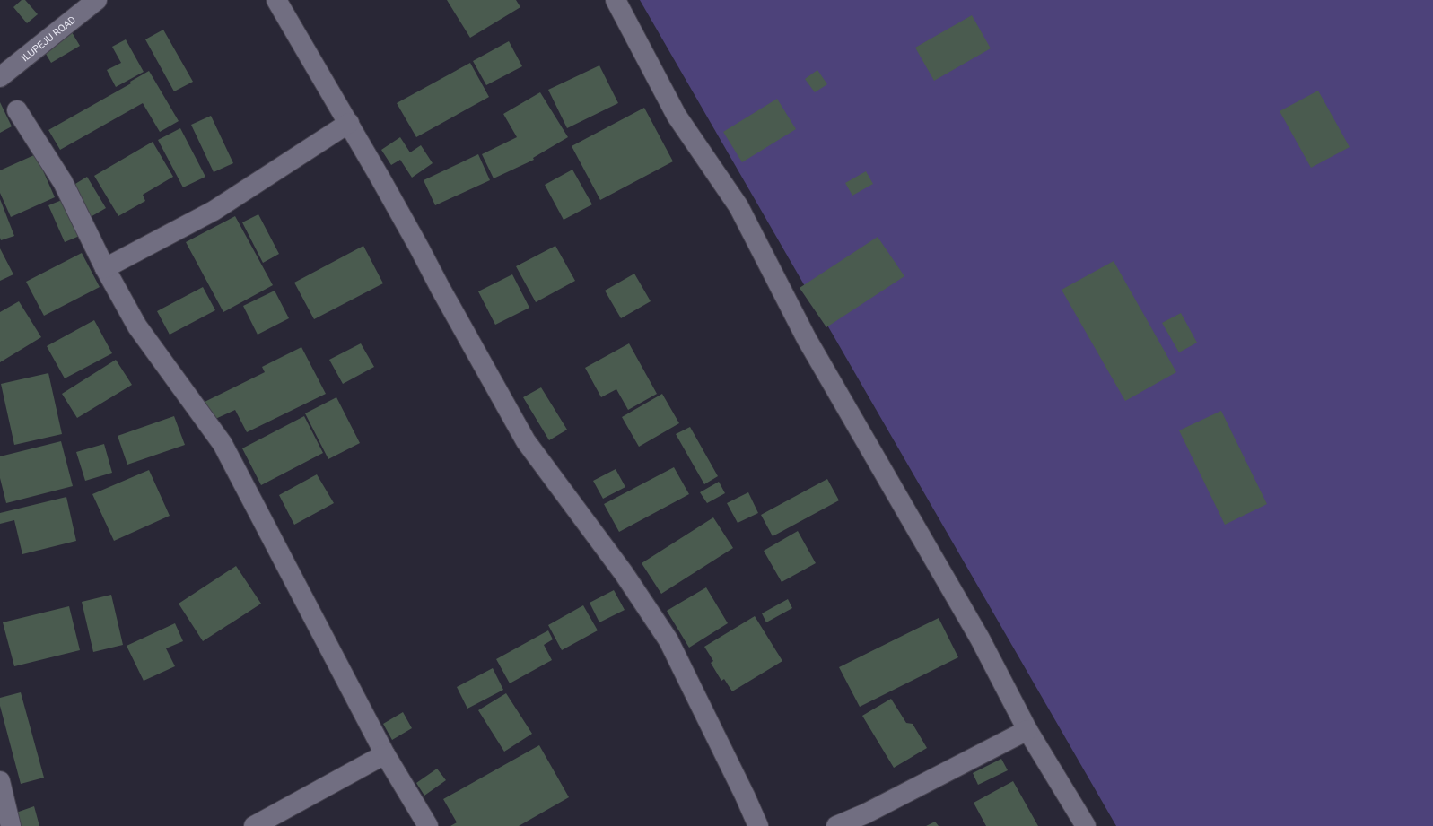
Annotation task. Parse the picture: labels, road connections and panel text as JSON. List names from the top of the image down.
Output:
{
  "streets": {
    "street": ["ILUPEJU ROAD"]
  }
}
